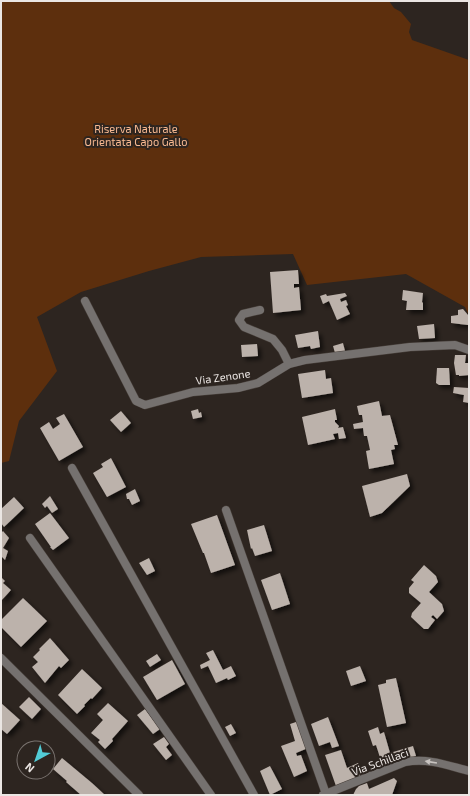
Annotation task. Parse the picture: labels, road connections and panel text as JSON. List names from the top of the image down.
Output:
{
  "streets": {
    "street": ["Via Zenone", "Via Schillaci"]
  },
  "one_way": ["Via Schillaci"],
  "parks": ["Riserva Naturale Orientata Capo Gallo"],
  "north": "bottom left"
}
